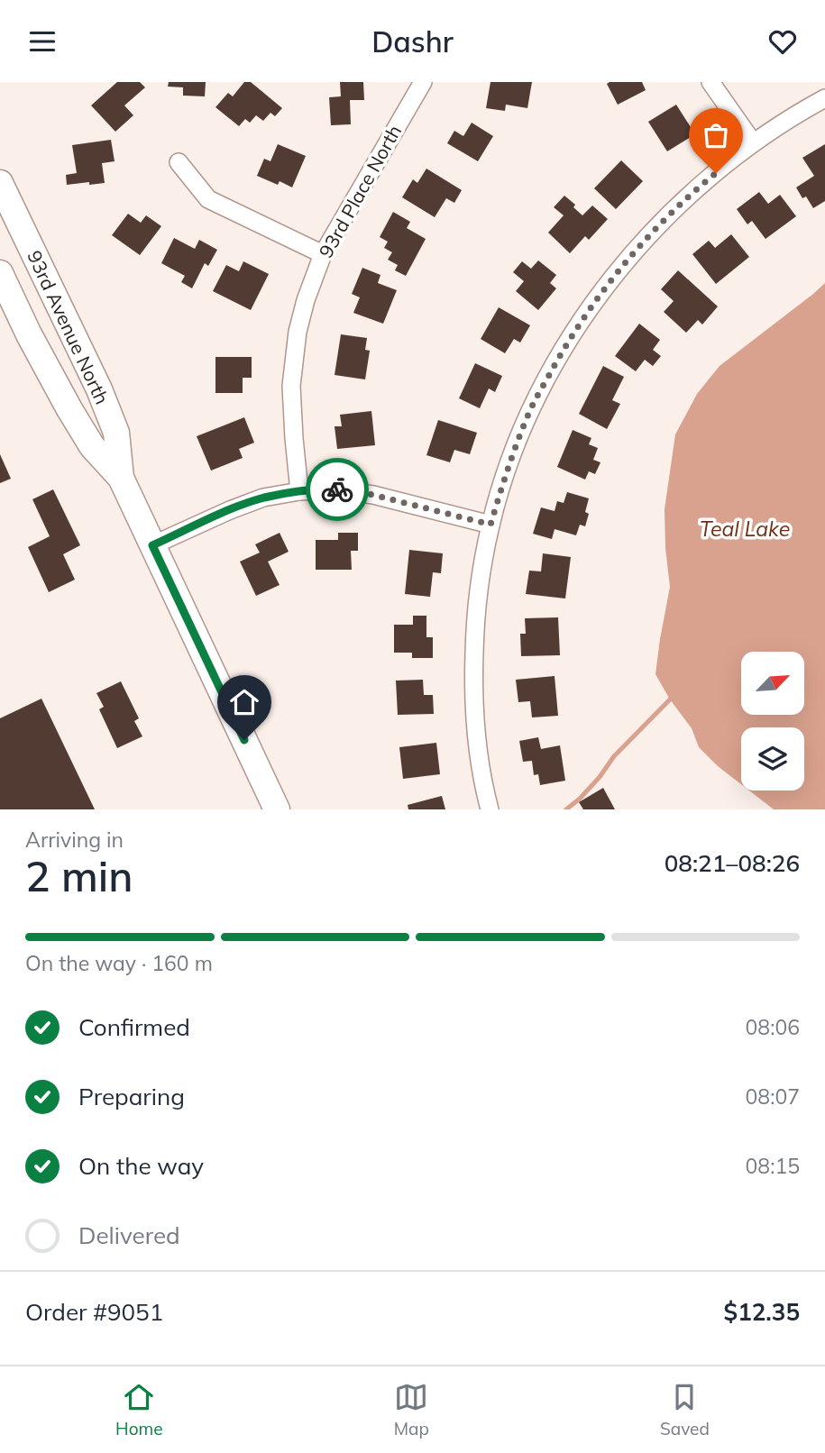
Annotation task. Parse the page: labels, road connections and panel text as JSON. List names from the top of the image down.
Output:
{
  "streets": {
    "street": ["93rd Place North", "93rd Avenue North"]
  },
  "water": ["Teal Lake"],
  "north": "top right",
  "page": {
    "header": "Dashr",
    "heading": ["2 min", "Arriving in", "08:21–08:26"],
    "panel": ["Order #9051", "$12.35"],
    "bar": "On the way · 160 m",
    "list": [
      ["Confirmed", "08:06"],
      ["Preparing", "08:07"],
      ["On the way", "08:15"],
      "Delivered"
    ],
    "tabs": ["Home", "Map", "Saved"]
  }
}
